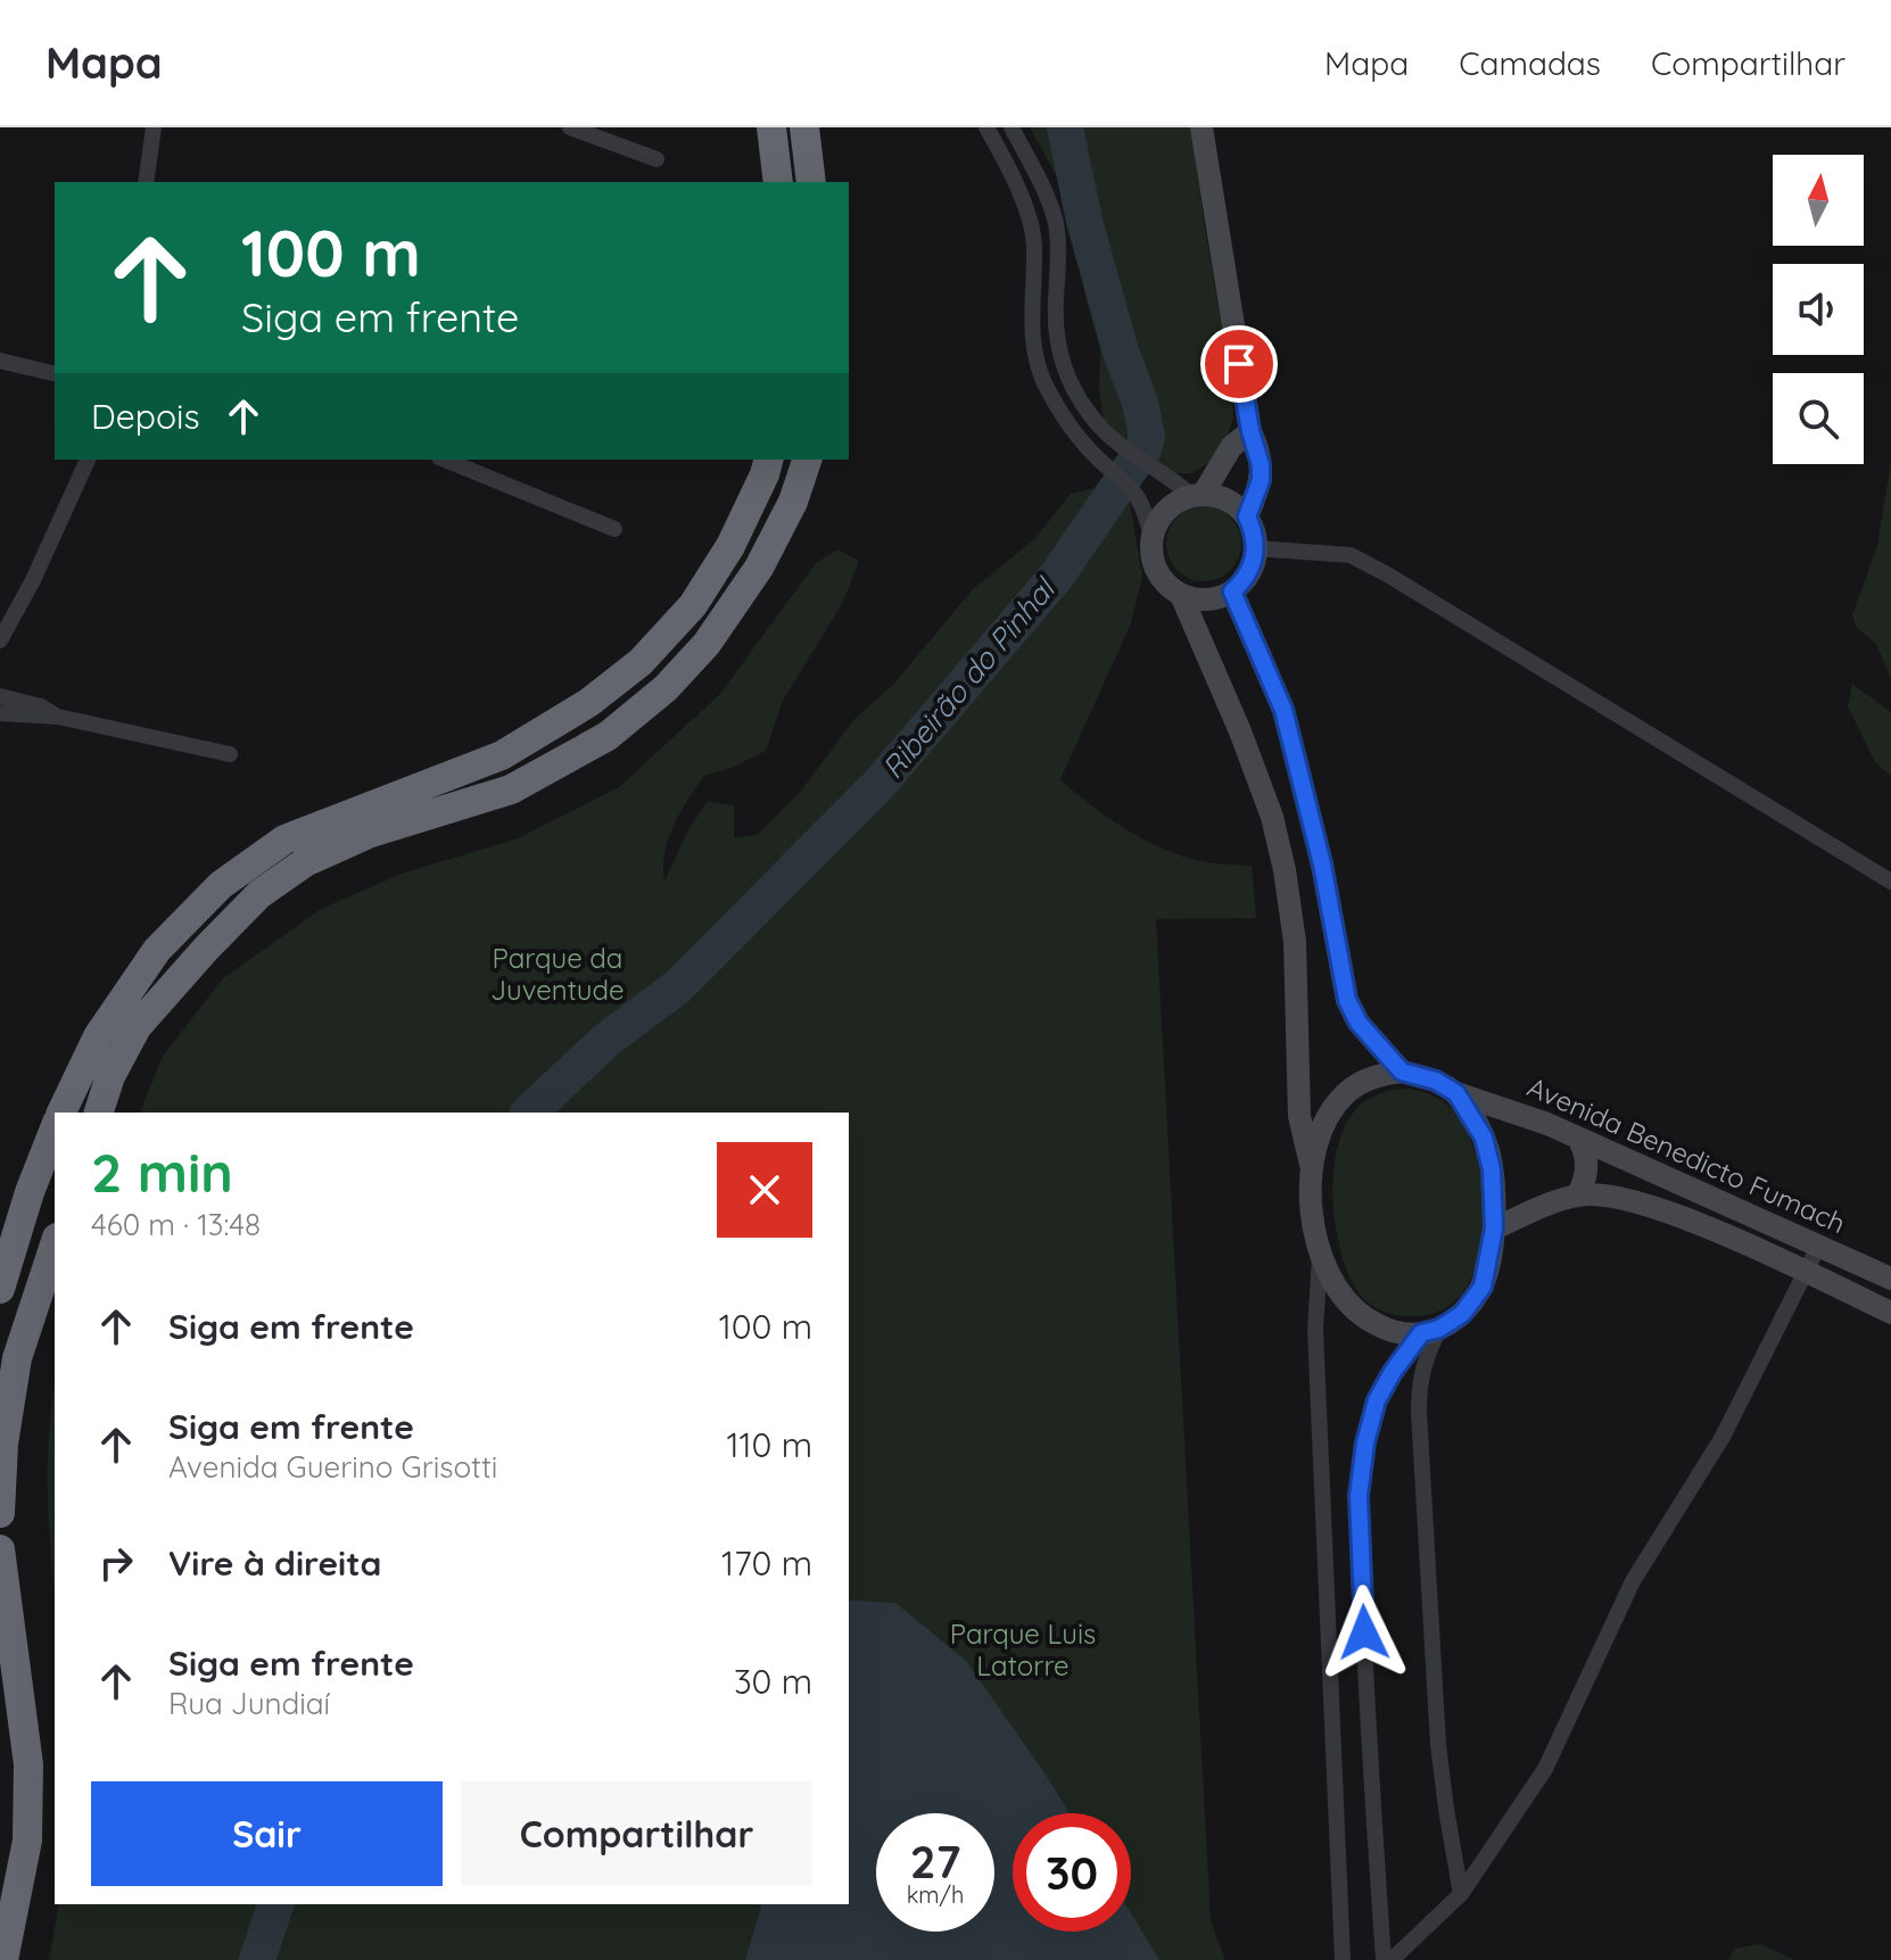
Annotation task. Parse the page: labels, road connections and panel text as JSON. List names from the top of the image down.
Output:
{
  "streets": {
    "main road": ["Avenida Benedicto Fumach"]
  },
  "water": ["Ribeirão do Pinhal"],
  "parks": ["Parque da Juventude", "Parque Luis Latorre"],
  "north": "top",
  "page": {
    "header": "Mapa",
    "nav": ["Mapa", "Camadas", "Compartilhar"],
    "turn": ["100 m", "Siga em frente"],
    "then": "Depois",
    "heading": ["2 min", "460 m · 13:48"],
    "list": [
      {
        "name": "Siga em frente",
        "value": "100 m"
      },
      {
        "name": "Siga em frente",
        "note": "Avenida Guerino Grisotti",
        "value": "110 m"
      },
      {
        "name": "Vire à direita",
        "value": "170 m"
      },
      {
        "name": "Siga em frente",
        "note": "Rua Jundiaí",
        "value": "30 m"
      }
    ],
    "buttons": ["Sair", "Compartilhar"],
    "speed": "27 km/h",
    "limit": "30"
  }
}
